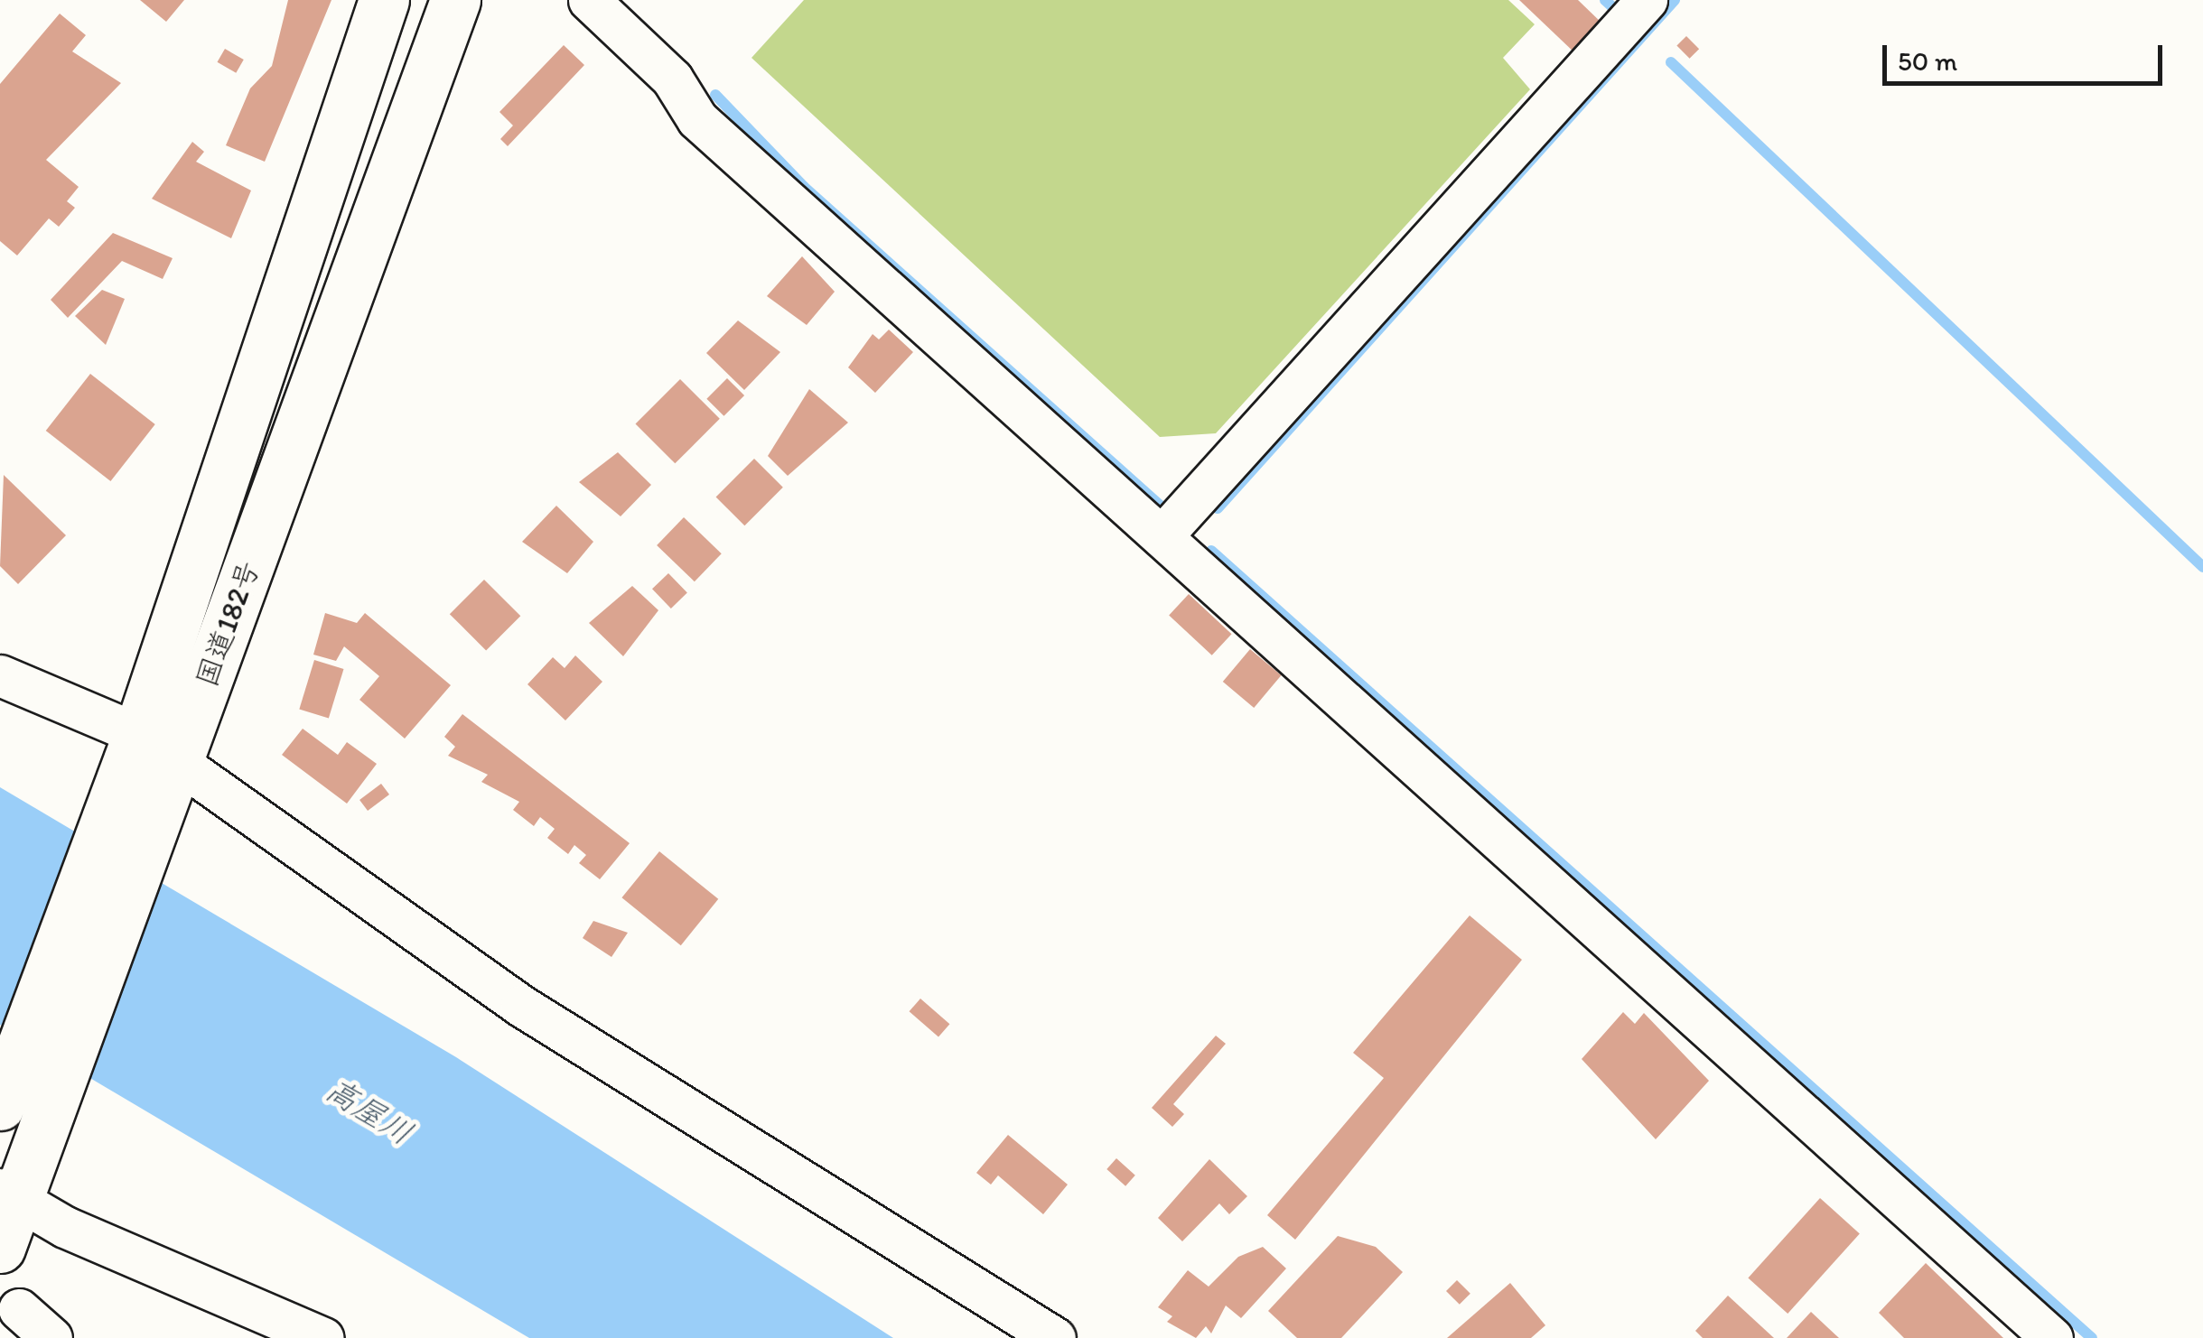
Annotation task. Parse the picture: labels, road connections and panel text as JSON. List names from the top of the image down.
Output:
{
  "streets": {
    "highway": ["国道182号"]
  },
  "water": ["高屋川"],
  "scale_bar": "50 m"
}
